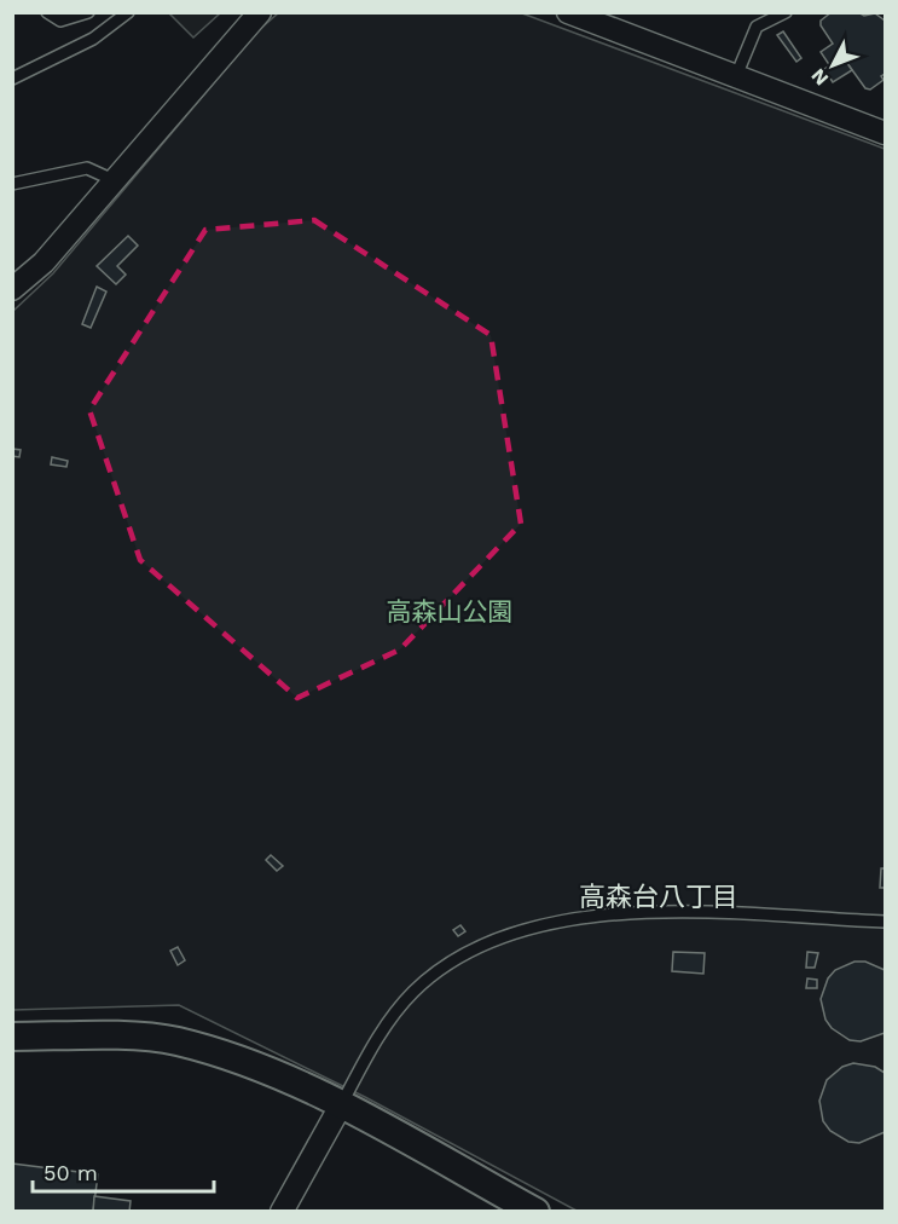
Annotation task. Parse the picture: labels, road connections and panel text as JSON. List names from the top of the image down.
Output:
{
  "districts": ["高森台八丁目"],
  "parks": ["高森山公園"],
  "scale_bar": "50 m",
  "north": "bottom left"
}
